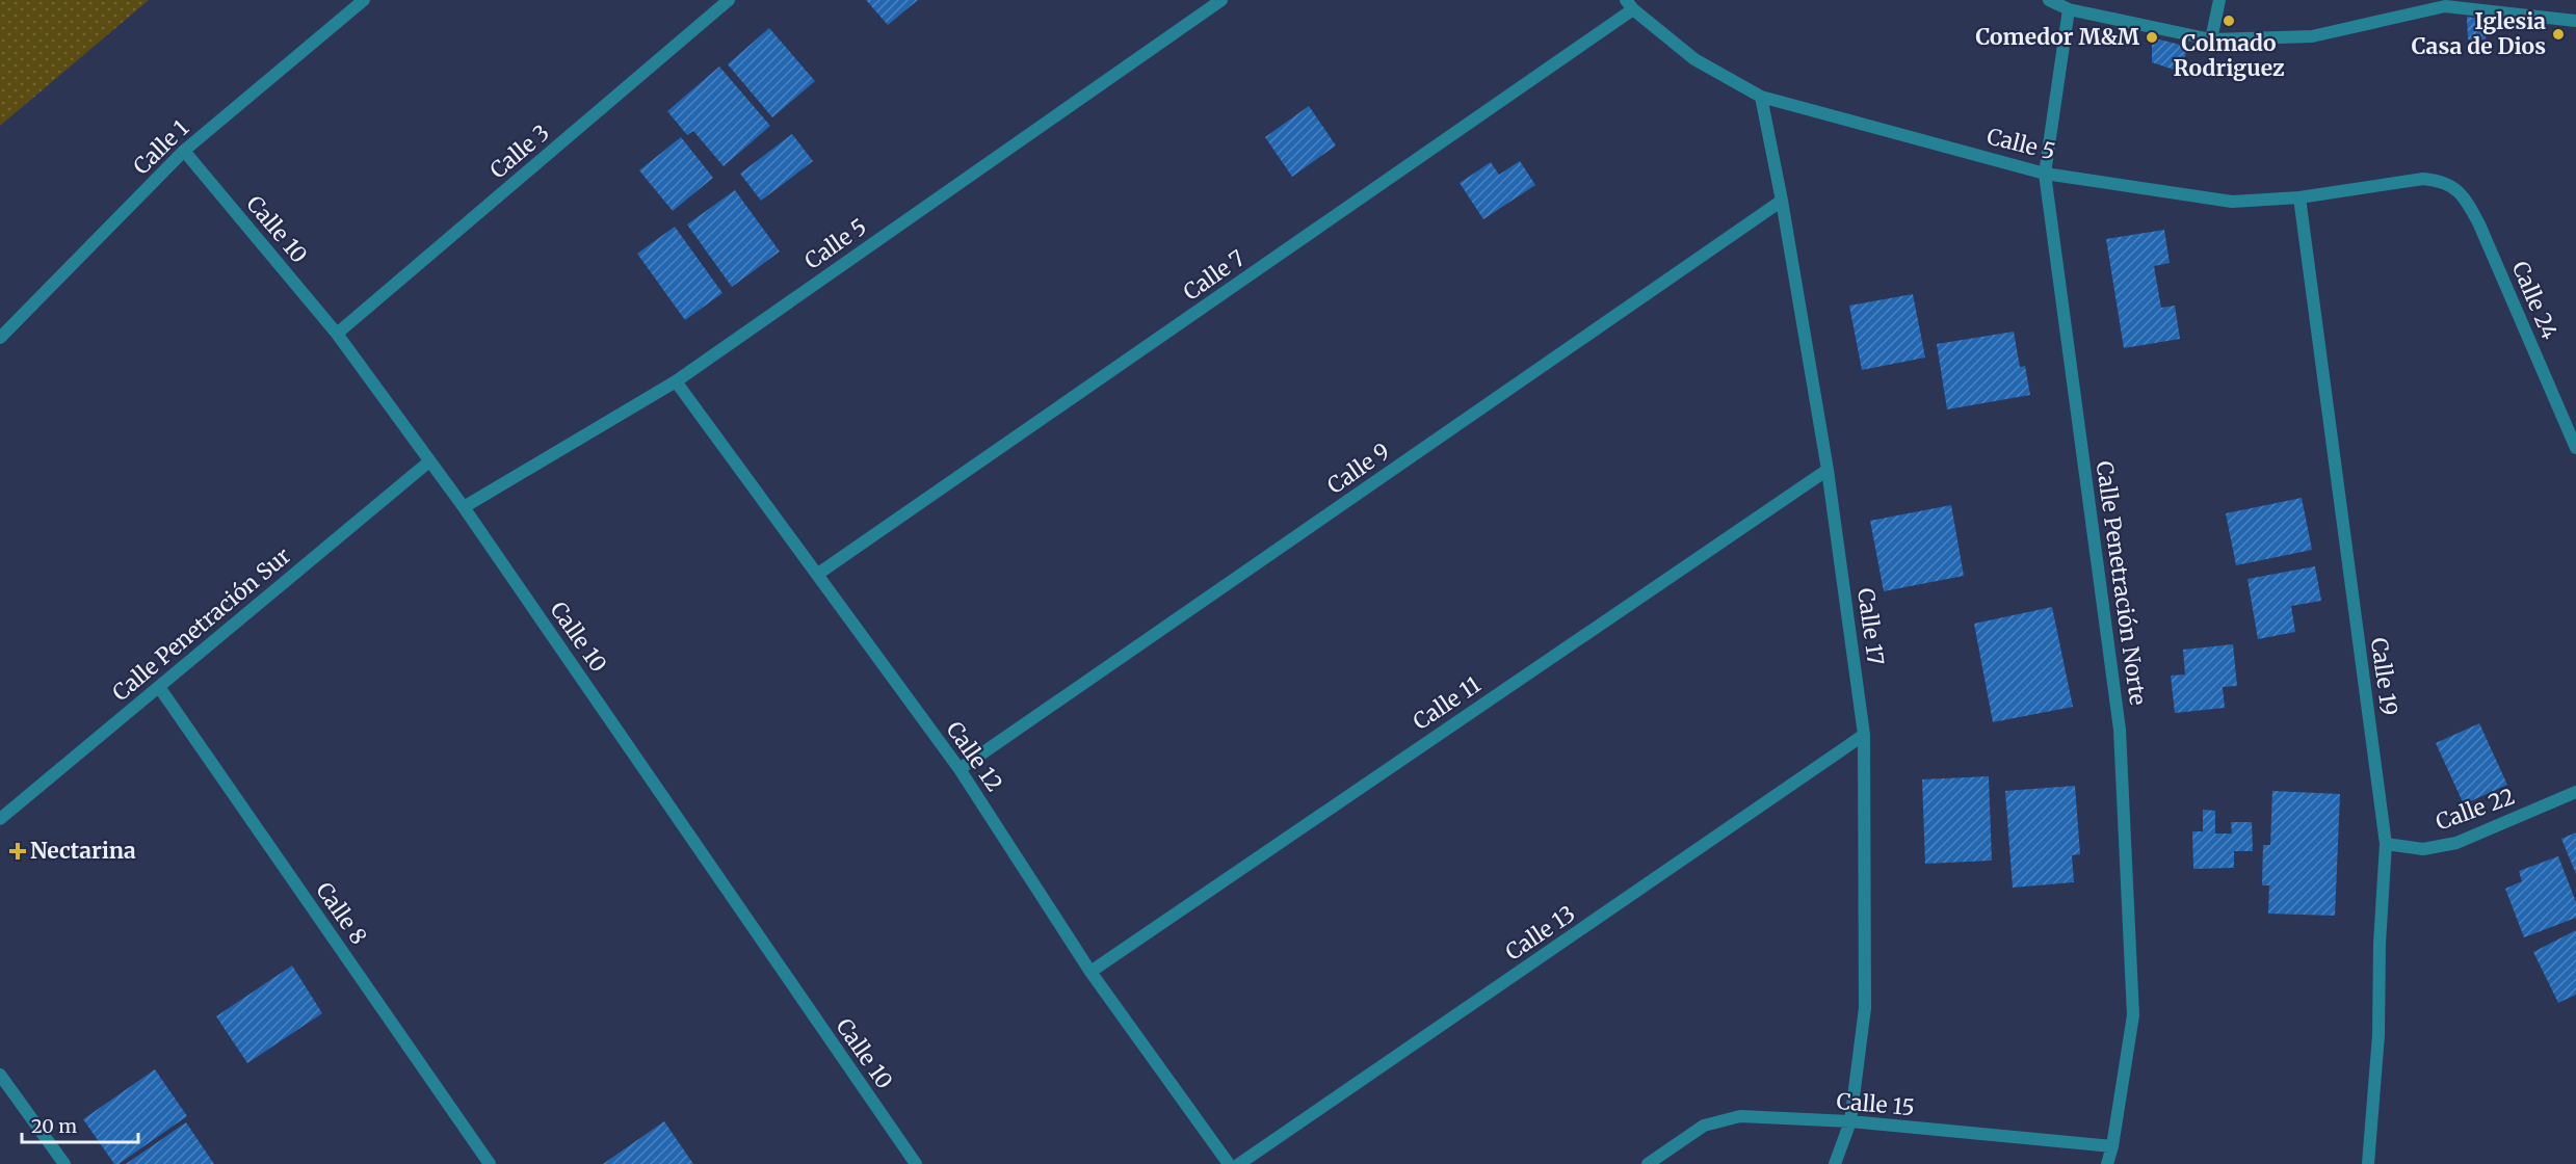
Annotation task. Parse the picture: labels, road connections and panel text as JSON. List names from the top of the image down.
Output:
{
  "streets": {
    "street": [
      "Calle 5",
      "Calle 1",
      "Calle 3",
      "Calle 10",
      "Calle 7",
      "Calle 24",
      "Calle 9",
      "Calle Penetración Norte",
      "Calle Penetración Sur",
      "Calle 17",
      "Calle 19",
      "Calle 11",
      "Calle 12",
      "Calle 22",
      "Calle 8",
      "Calle 13",
      "Calle 15"
    ]
  },
  "crossings": [
    ["Calle 5", "Calle 10"],
    ["Calle 5", "Calle 7"],
    ["Calle 5", "Calle 24"],
    ["Calle 5", "Calle Penetración Norte"],
    ["Calle 5", "Calle 17"],
    ["Calle 5", "Calle 19"],
    ["Calle 5", "Calle 12"],
    ["Calle 1", "Calle 10"],
    ["Calle 3", "Calle 10"],
    ["Calle 10", "Calle Penetración Sur"],
    ["Calle 7", "Calle 12"],
    ["Calle 9", "Calle 17"],
    ["Calle 9", "Calle 12"],
    ["Calle Penetración Norte", "Calle 15"],
    ["Calle Penetración Sur", "Calle 8"],
    ["Calle 17", "Calle 11"],
    ["Calle 17", "Calle 13"],
    ["Calle 17", "Calle 15"],
    ["Calle 19", "Calle 22"],
    ["Calle 11", "Calle 12"]
  ],
  "places": {
    "other": ["Colmado Rodriguez", "Iglesia Casa de Dios", "Comedor M&M"],
    "health": ["Nectarina"]
  },
  "scale_bar": "20 m"
}
